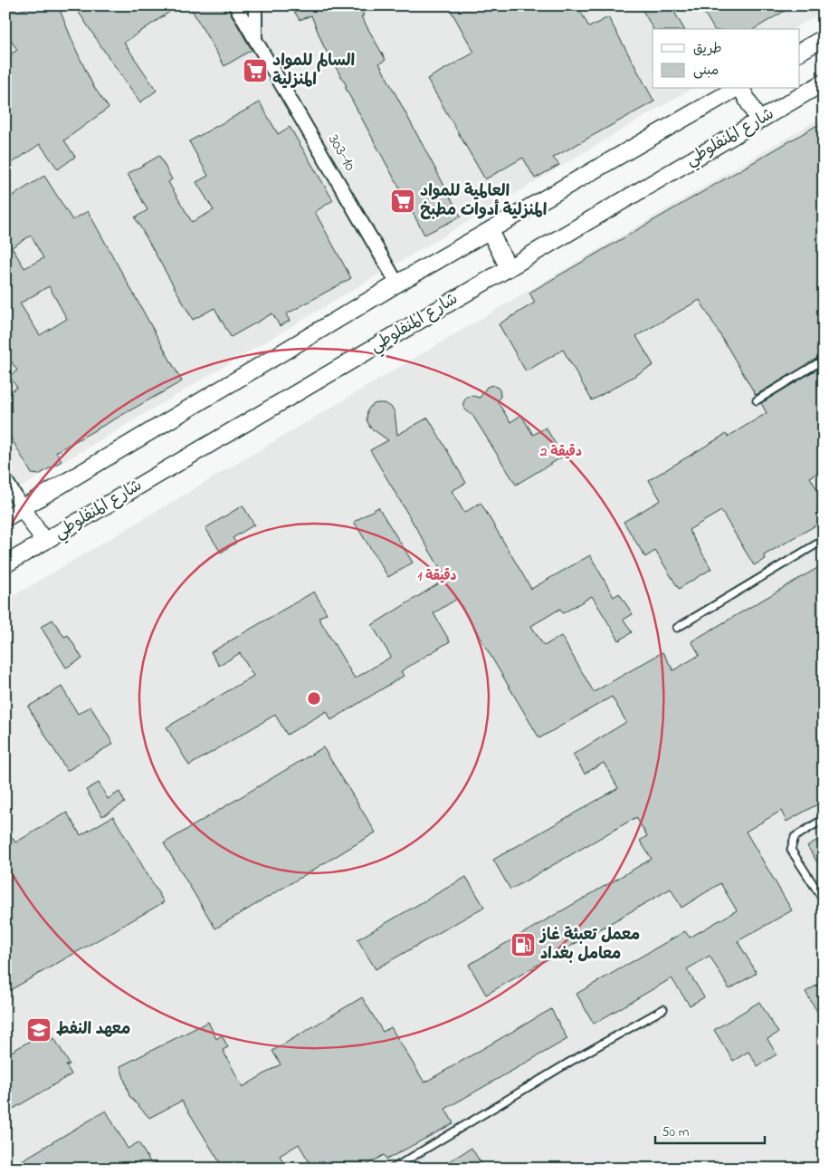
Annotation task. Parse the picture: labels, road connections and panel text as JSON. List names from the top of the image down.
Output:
{
  "streets": {
    "street": ["شارع المنفلوطي", "303-10"]
  },
  "places": {
    "supermarket": ["السالم للمواد المنزلية", "العالمية للمواد المنزلية أدوات مطبخ"],
    "fuel station": ["معمل تعبئة غاز معامل بغداد"],
    "school or university": ["معهد النفط"]
  },
  "legend": ["طريق", "مبنى"],
  "scale_bar": "50 m",
  "rings": ["2 دقيقة", "1 دقيقة"]
}
